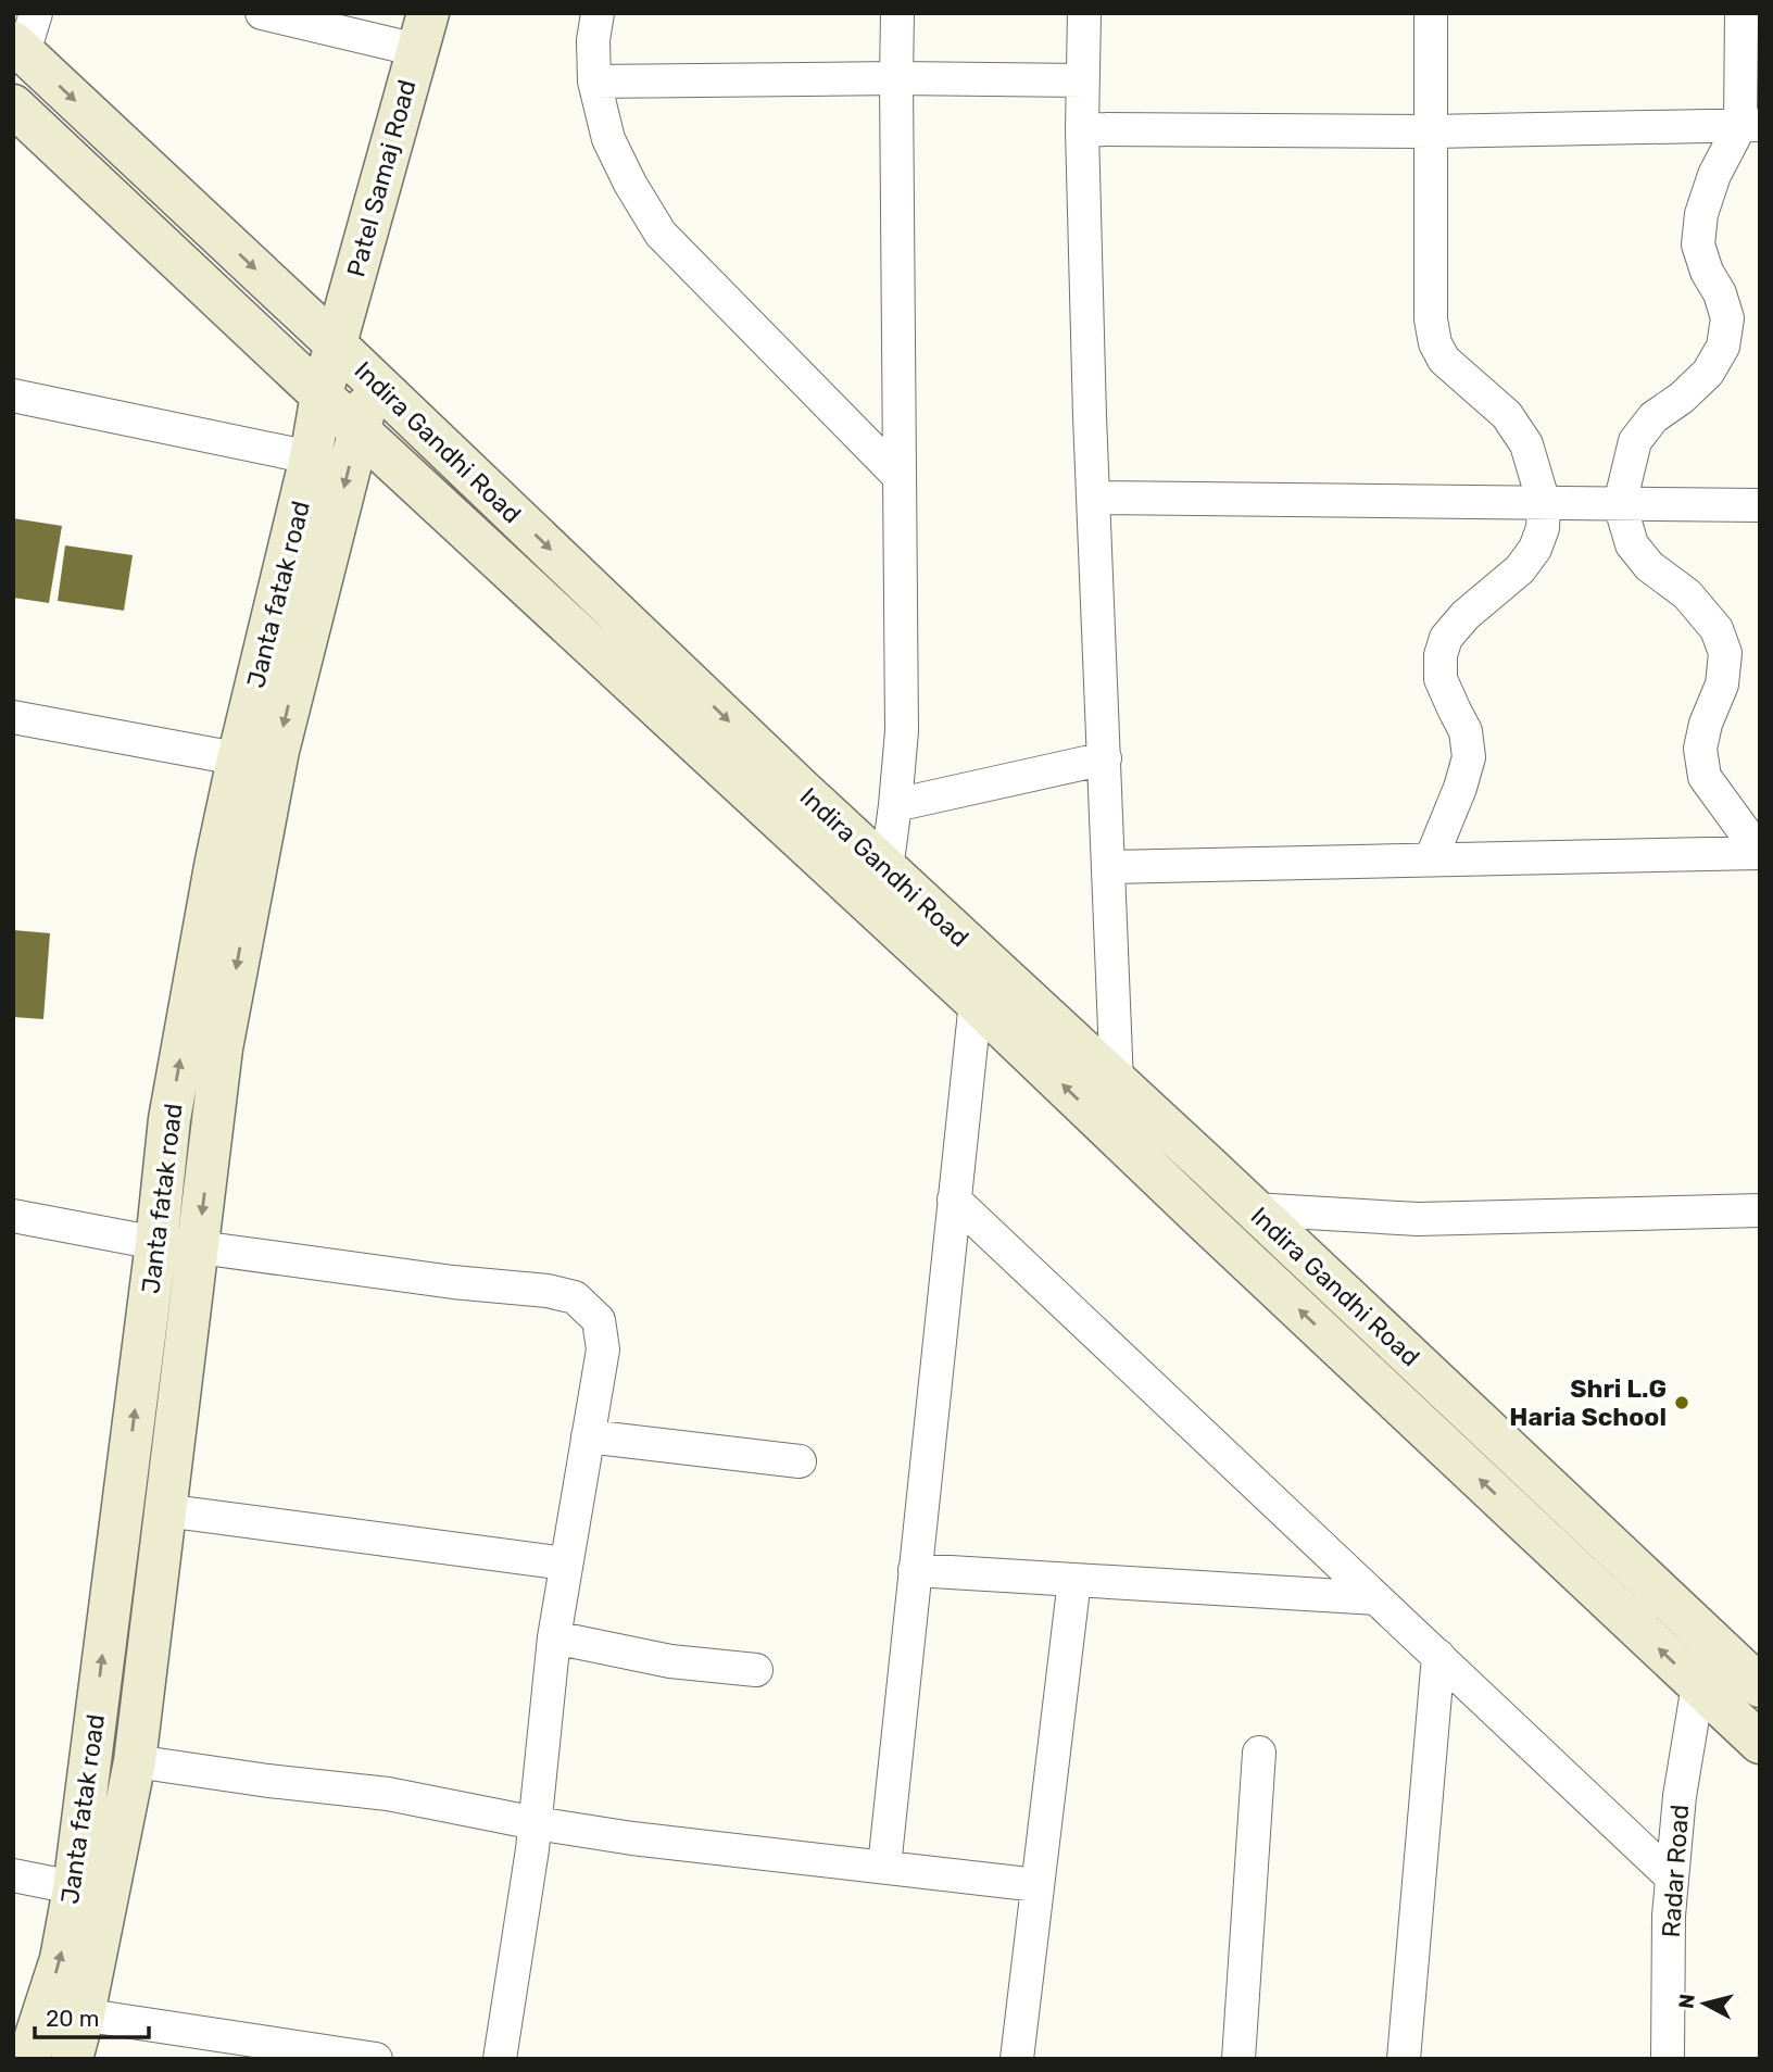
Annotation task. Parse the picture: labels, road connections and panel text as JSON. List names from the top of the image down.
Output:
{
  "streets": {
    "main road": ["Patel Samaj Road", "Indira Gandhi Road", "Janta fatak road"],
    "street": ["Radar Road"]
  },
  "crossings": [
    ["Patel Samaj Road", "Indira Gandhi Road"],
    ["Patel Samaj Road", "Janta fatak road"],
    ["Indira Gandhi Road", "Janta fatak road"],
    ["Indira Gandhi Road", "Radar Road"]
  ],
  "places": ["Shri L.G Haria School"],
  "scale_bar": "20 m",
  "north": "left"
}
